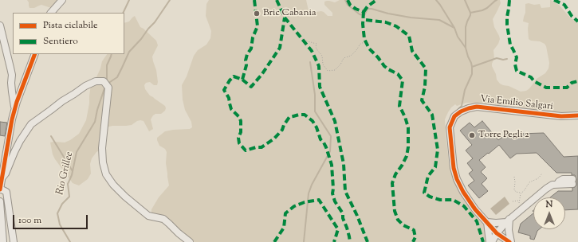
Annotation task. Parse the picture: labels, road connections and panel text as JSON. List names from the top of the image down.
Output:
{
  "streets": {
    "street": ["Via Emilio Salgari"]
  },
  "water": ["Rio Grillee"],
  "places": ["Bric Cabania", "Torre Pegli 2"],
  "legend": ["Pista ciclabile", "Sentiero"],
  "scale_bar": "100 m",
  "north": "top"
}
